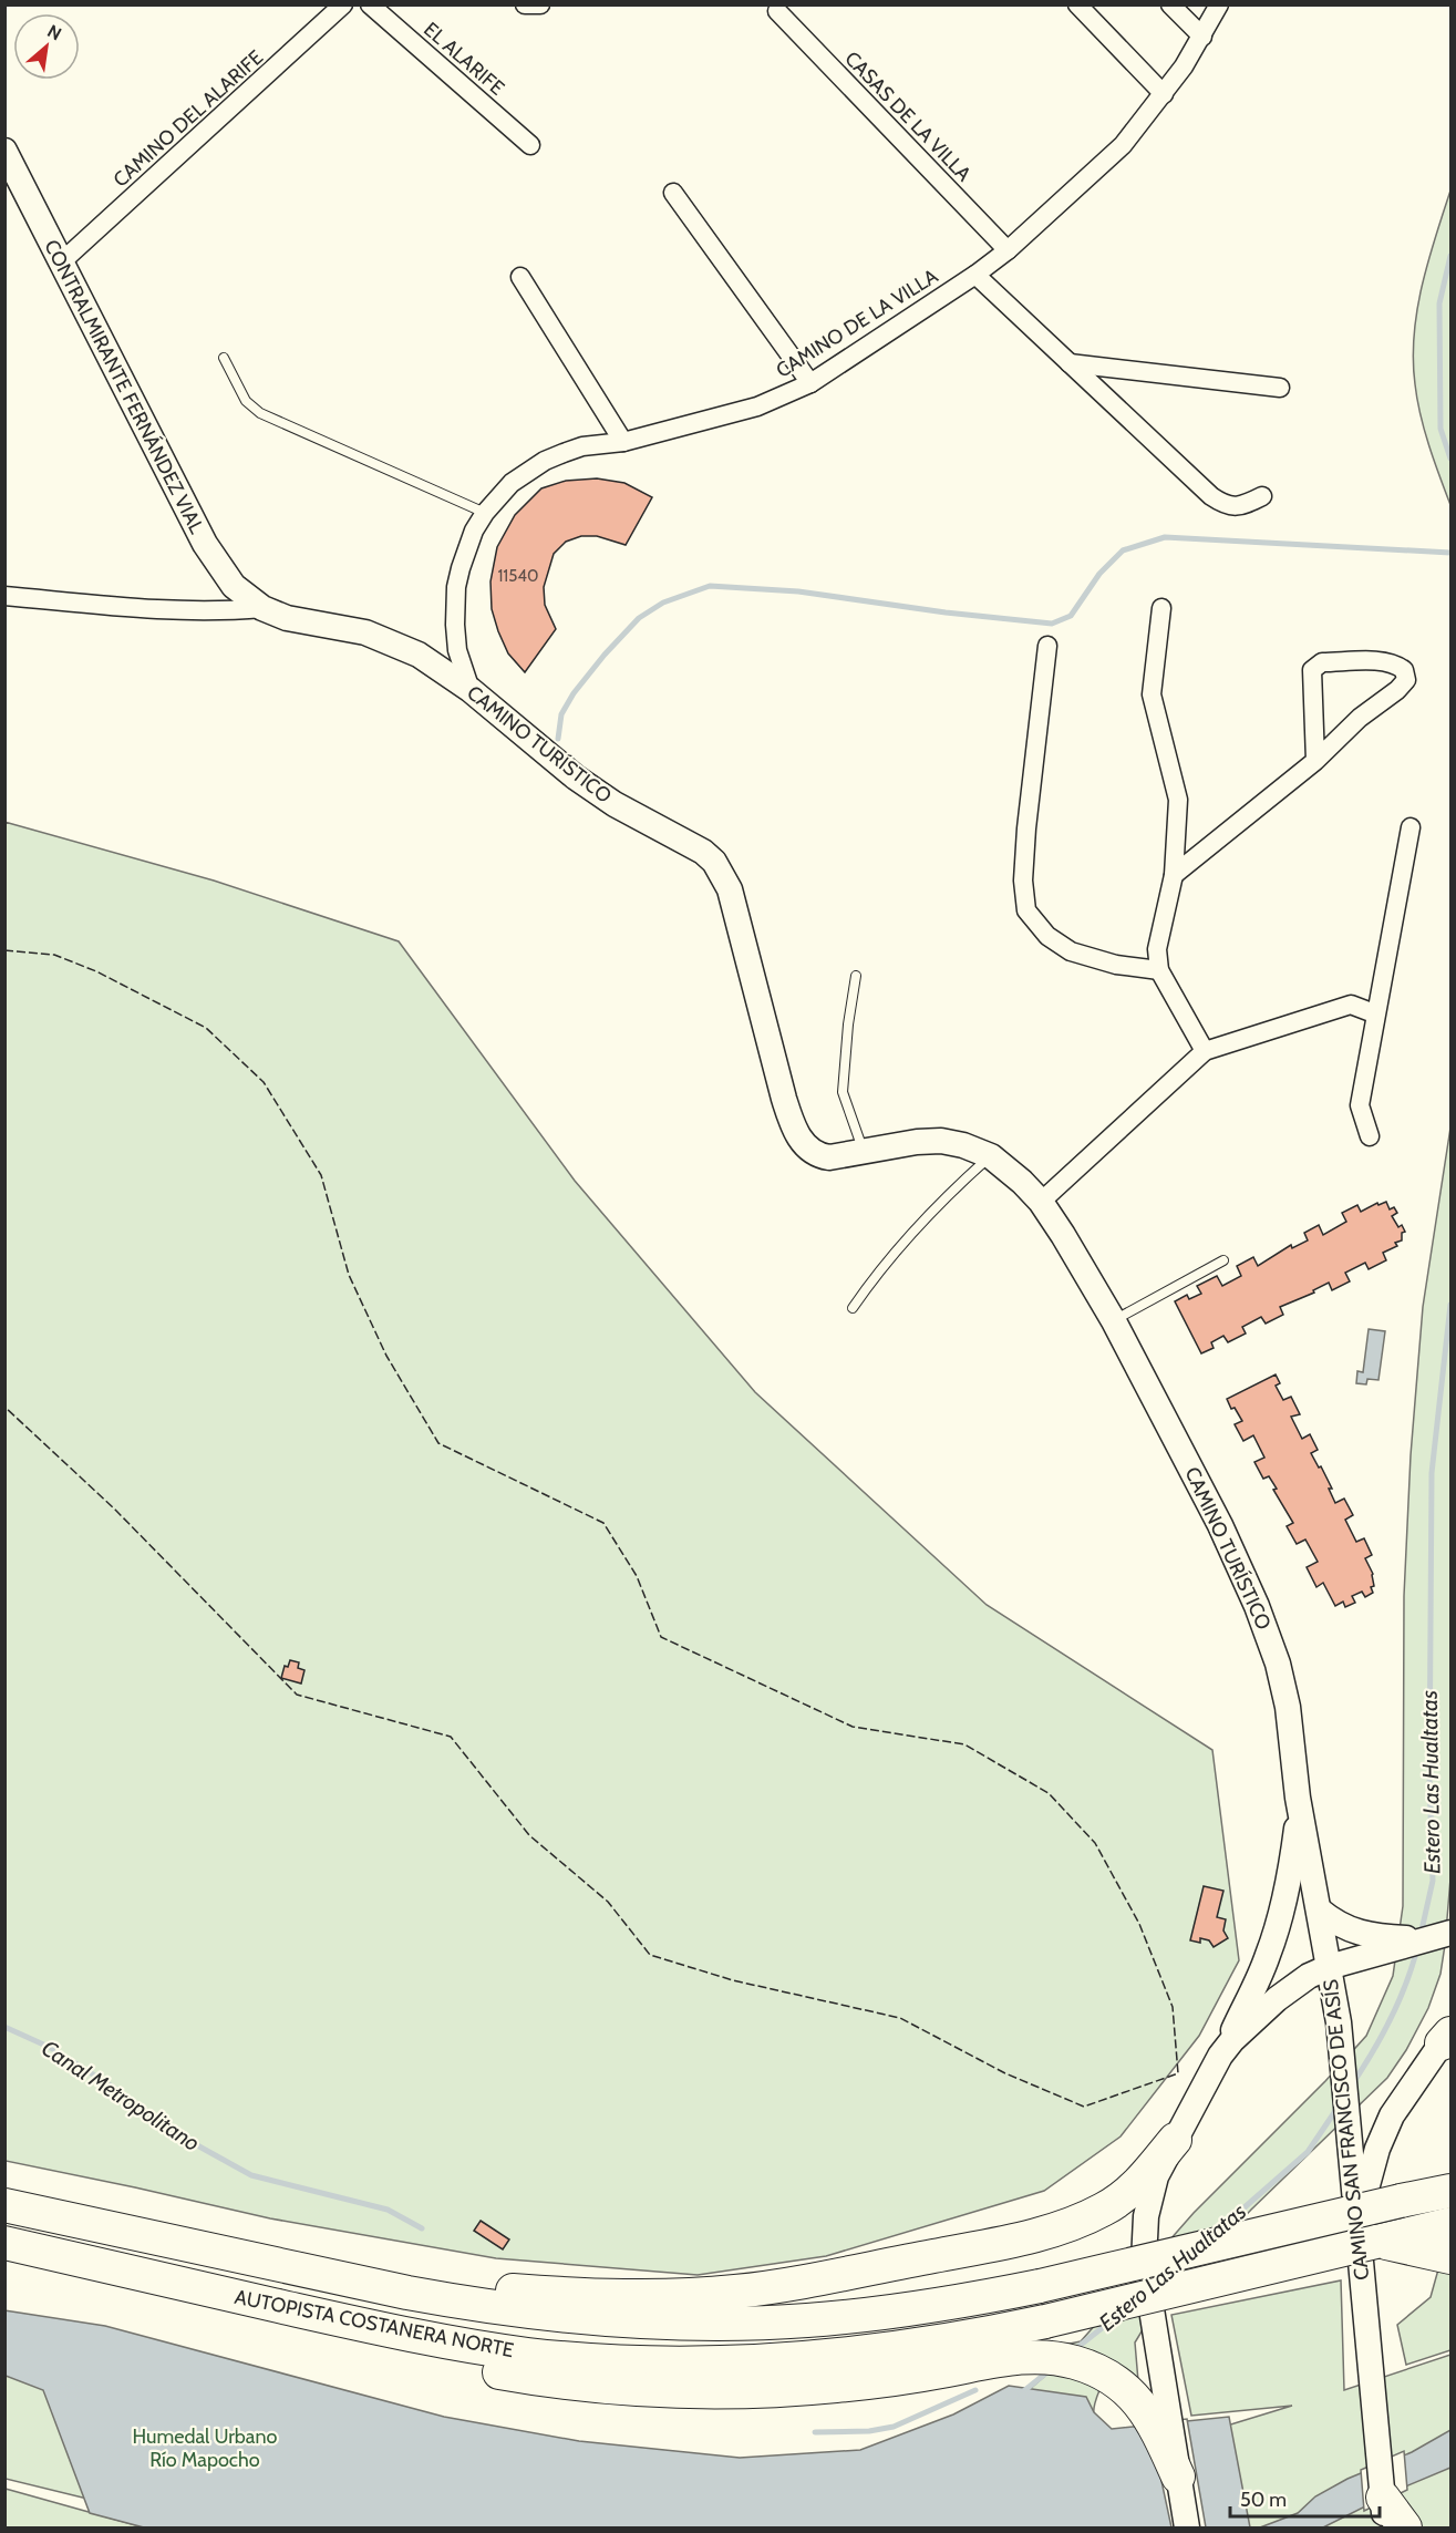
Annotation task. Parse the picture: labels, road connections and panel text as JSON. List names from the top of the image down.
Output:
{
  "streets": {
    "highway": ["AUTOPISTA COSTANERA NORTE"],
    "main road": ["CONTRALMIRANTE FERNÁNDEZ VIAL", "CAMINO TURÍSTICO", "CAMINO SAN FRANCISCO DE ASÍS"],
    "street": [
      "EL ALARIFE",
      "CASAS DE LA VILLA",
      "CAMINO DEL ALARIFE",
      "CAMINO DE LA VILLA"
    ]
  },
  "crossings": [
    ["CASAS DE LA VILLA", "CAMINO DE LA VILLA"],
    ["CAMINO DEL ALARIFE", "CONTRALMIRANTE FERNÁNDEZ VIAL"],
    ["CAMINO DE LA VILLA", "CAMINO TURÍSTICO"],
    ["CONTRALMIRANTE FERNÁNDEZ VIAL", "CAMINO TURÍSTICO"],
    ["CAMINO TURÍSTICO", "CAMINO SAN FRANCISCO DE ASÍS"],
    ["CAMINO SAN FRANCISCO DE ASÍS", "AUTOPISTA COSTANERA NORTE"]
  ],
  "water": ["Estero Las Hualtatas", "Canal Metropolitano"],
  "parks": ["Humedal Urbano Río Mapocho"],
  "house_numbers": ["11540"],
  "scale_bar": "50 m",
  "north": "top right"
}
